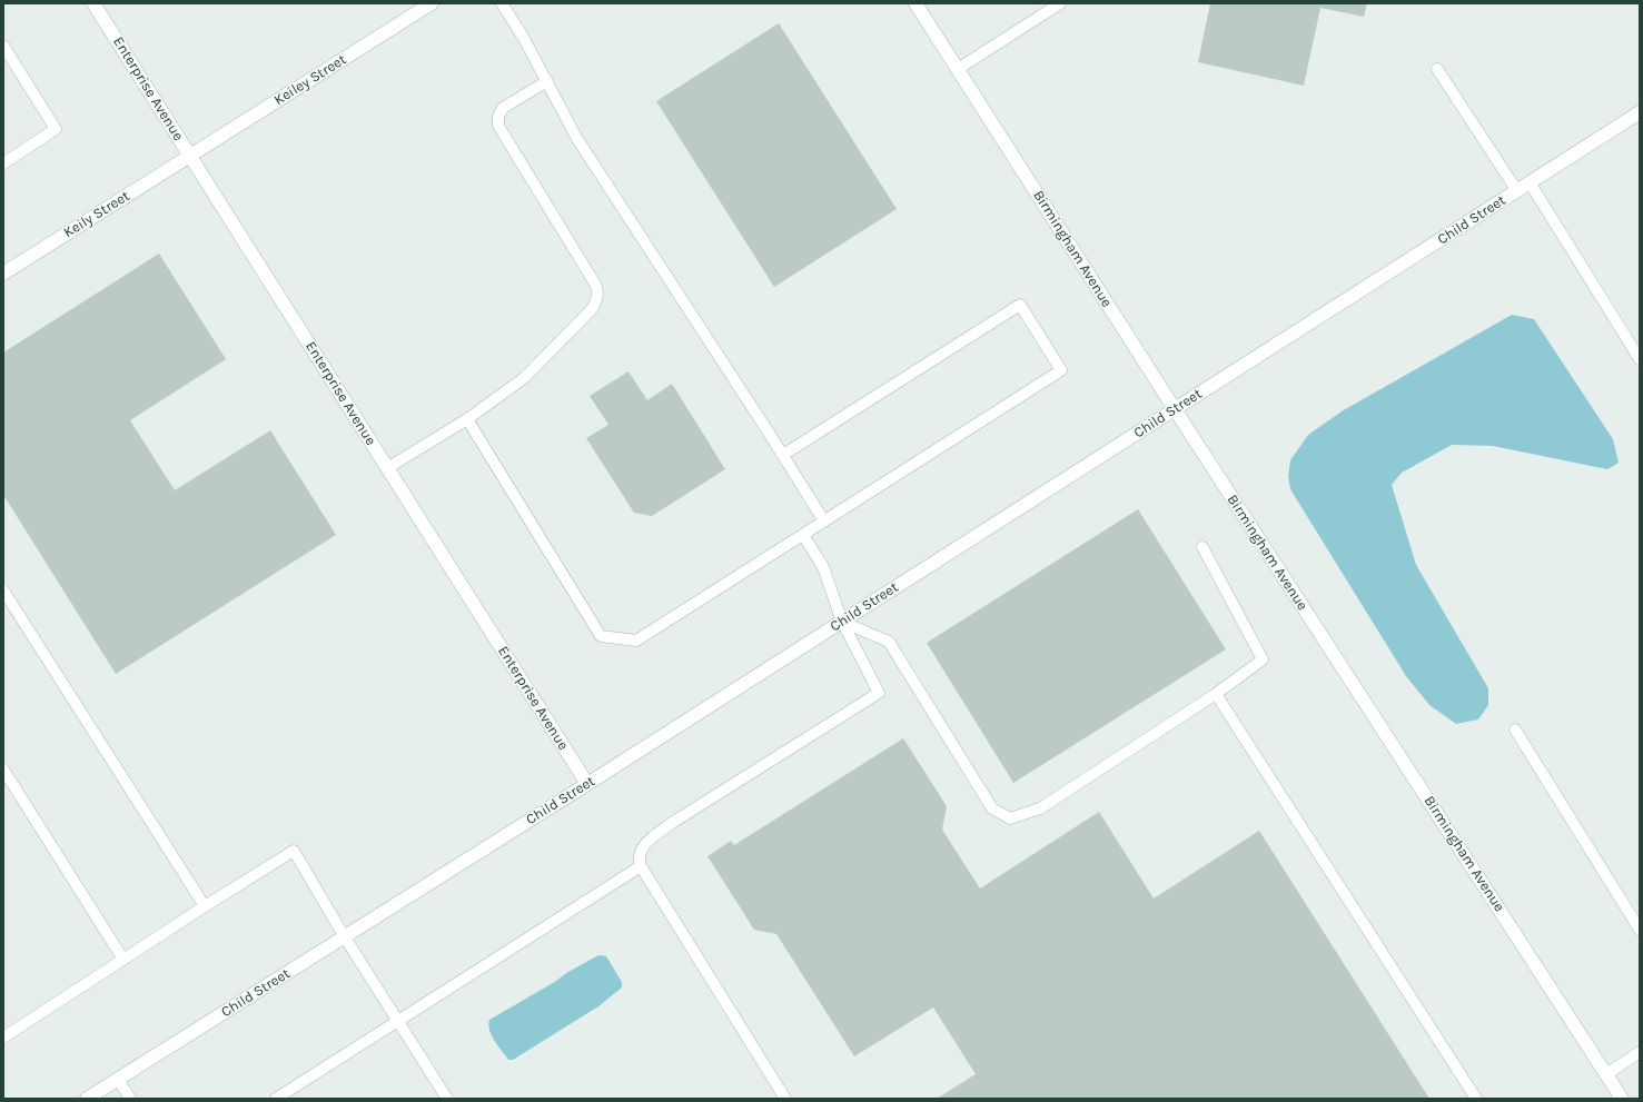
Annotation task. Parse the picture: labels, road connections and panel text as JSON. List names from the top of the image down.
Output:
{
  "streets": {
    "street": [
      "Keiley Street",
      "Enterprise Avenue",
      "Keily Street",
      "Child Street",
      "Birmingham Avenue"
    ]
  },
  "crossings": [
    ["Keiley Street", "Enterprise Avenue"],
    ["Keiley Street", "Keily Street"],
    ["Enterprise Avenue", "Keily Street"],
    ["Enterprise Avenue", "Child Street"],
    ["Child Street", "Birmingham Avenue"]
  ]
}
